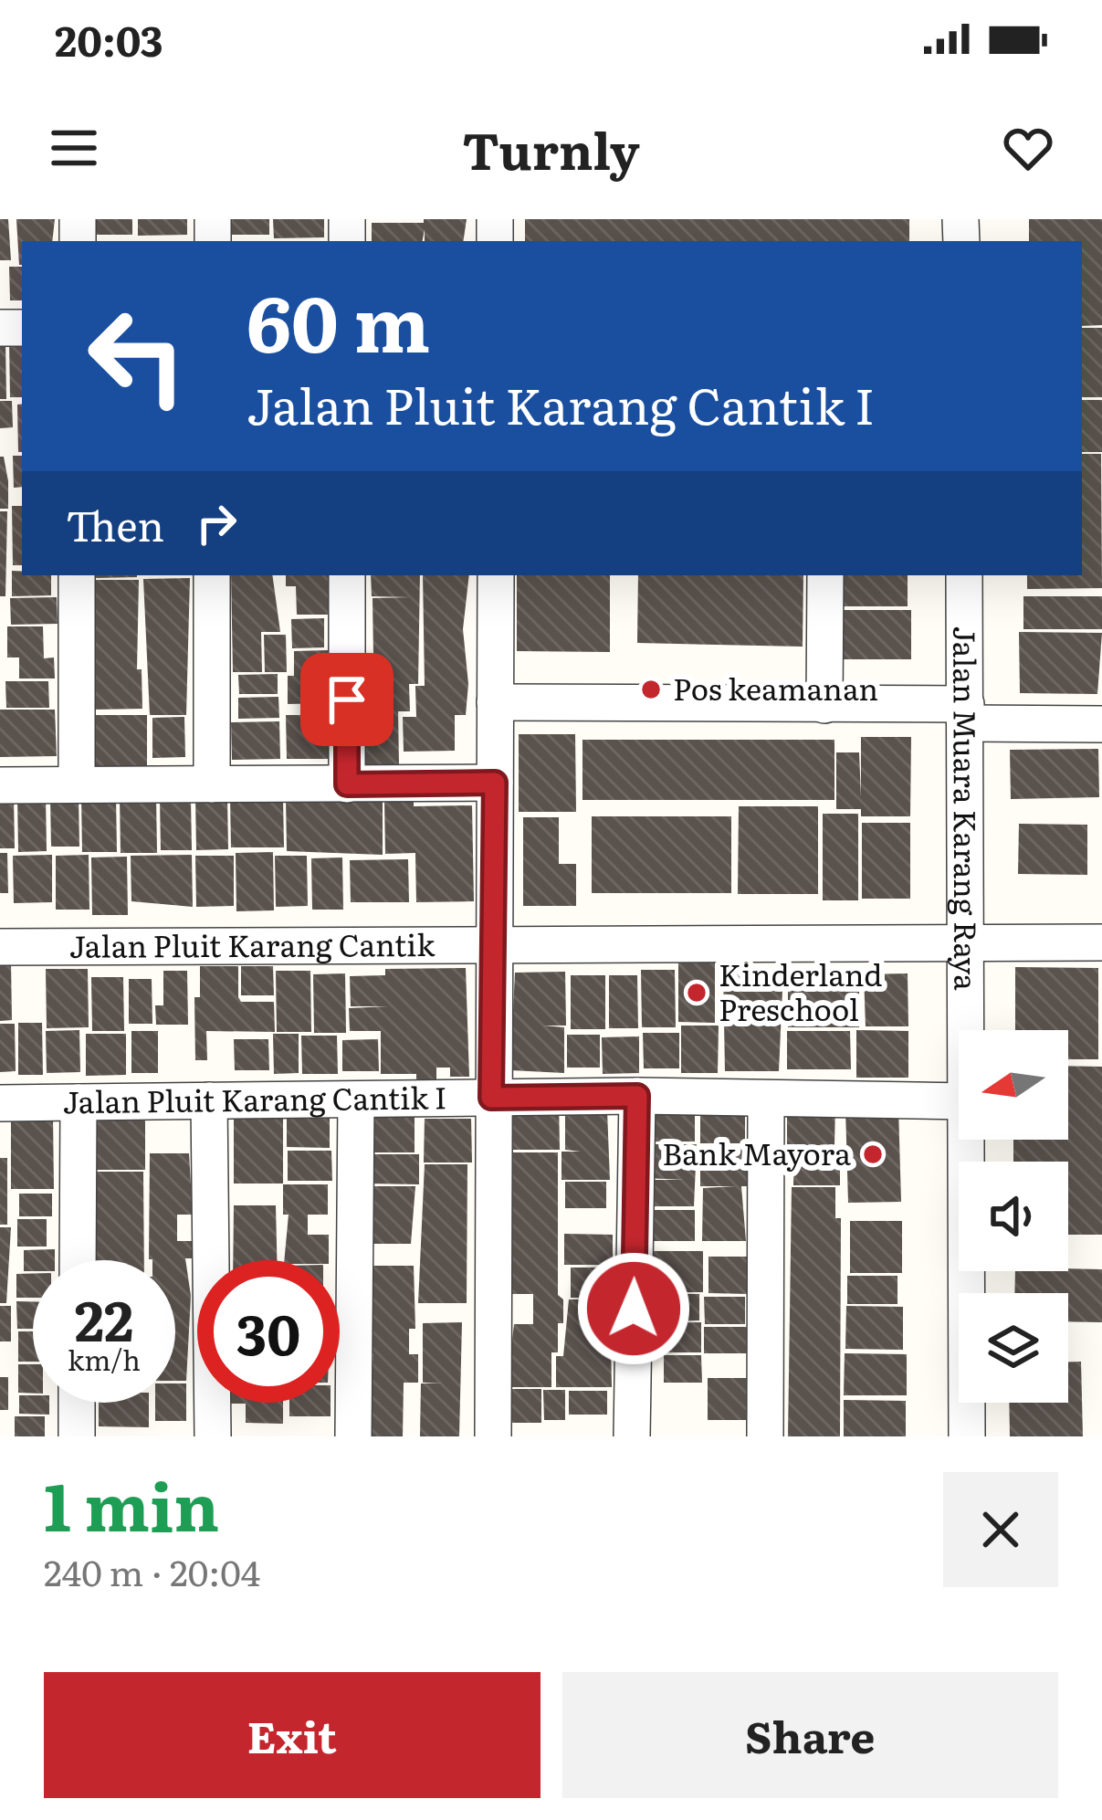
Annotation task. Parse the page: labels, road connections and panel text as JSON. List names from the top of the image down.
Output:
{
  "streets": {
    "street": ["Jalan Muara Karang Raya", "Jalan Pluit Karang Cantik", "Jalan Pluit Karang Cantik I"]
  },
  "crossings": [
    ["Jalan Muara Karang Raya", "Jalan Pluit Karang Cantik"]
  ],
  "places": ["Pos keamanan", "Kinderland Preschool", "Bank Mayora"],
  "north": "left",
  "page": {
    "status": "20:03",
    "header": "Turnly",
    "turn": ["60 m", "Jalan Pluit Karang Cantik I"],
    "then": "Then",
    "speed": "22 km/h",
    "limit": "30",
    "heading": ["1 min", "240 m · 20:04"],
    "buttons": ["Exit", "Share"]
  }
}
